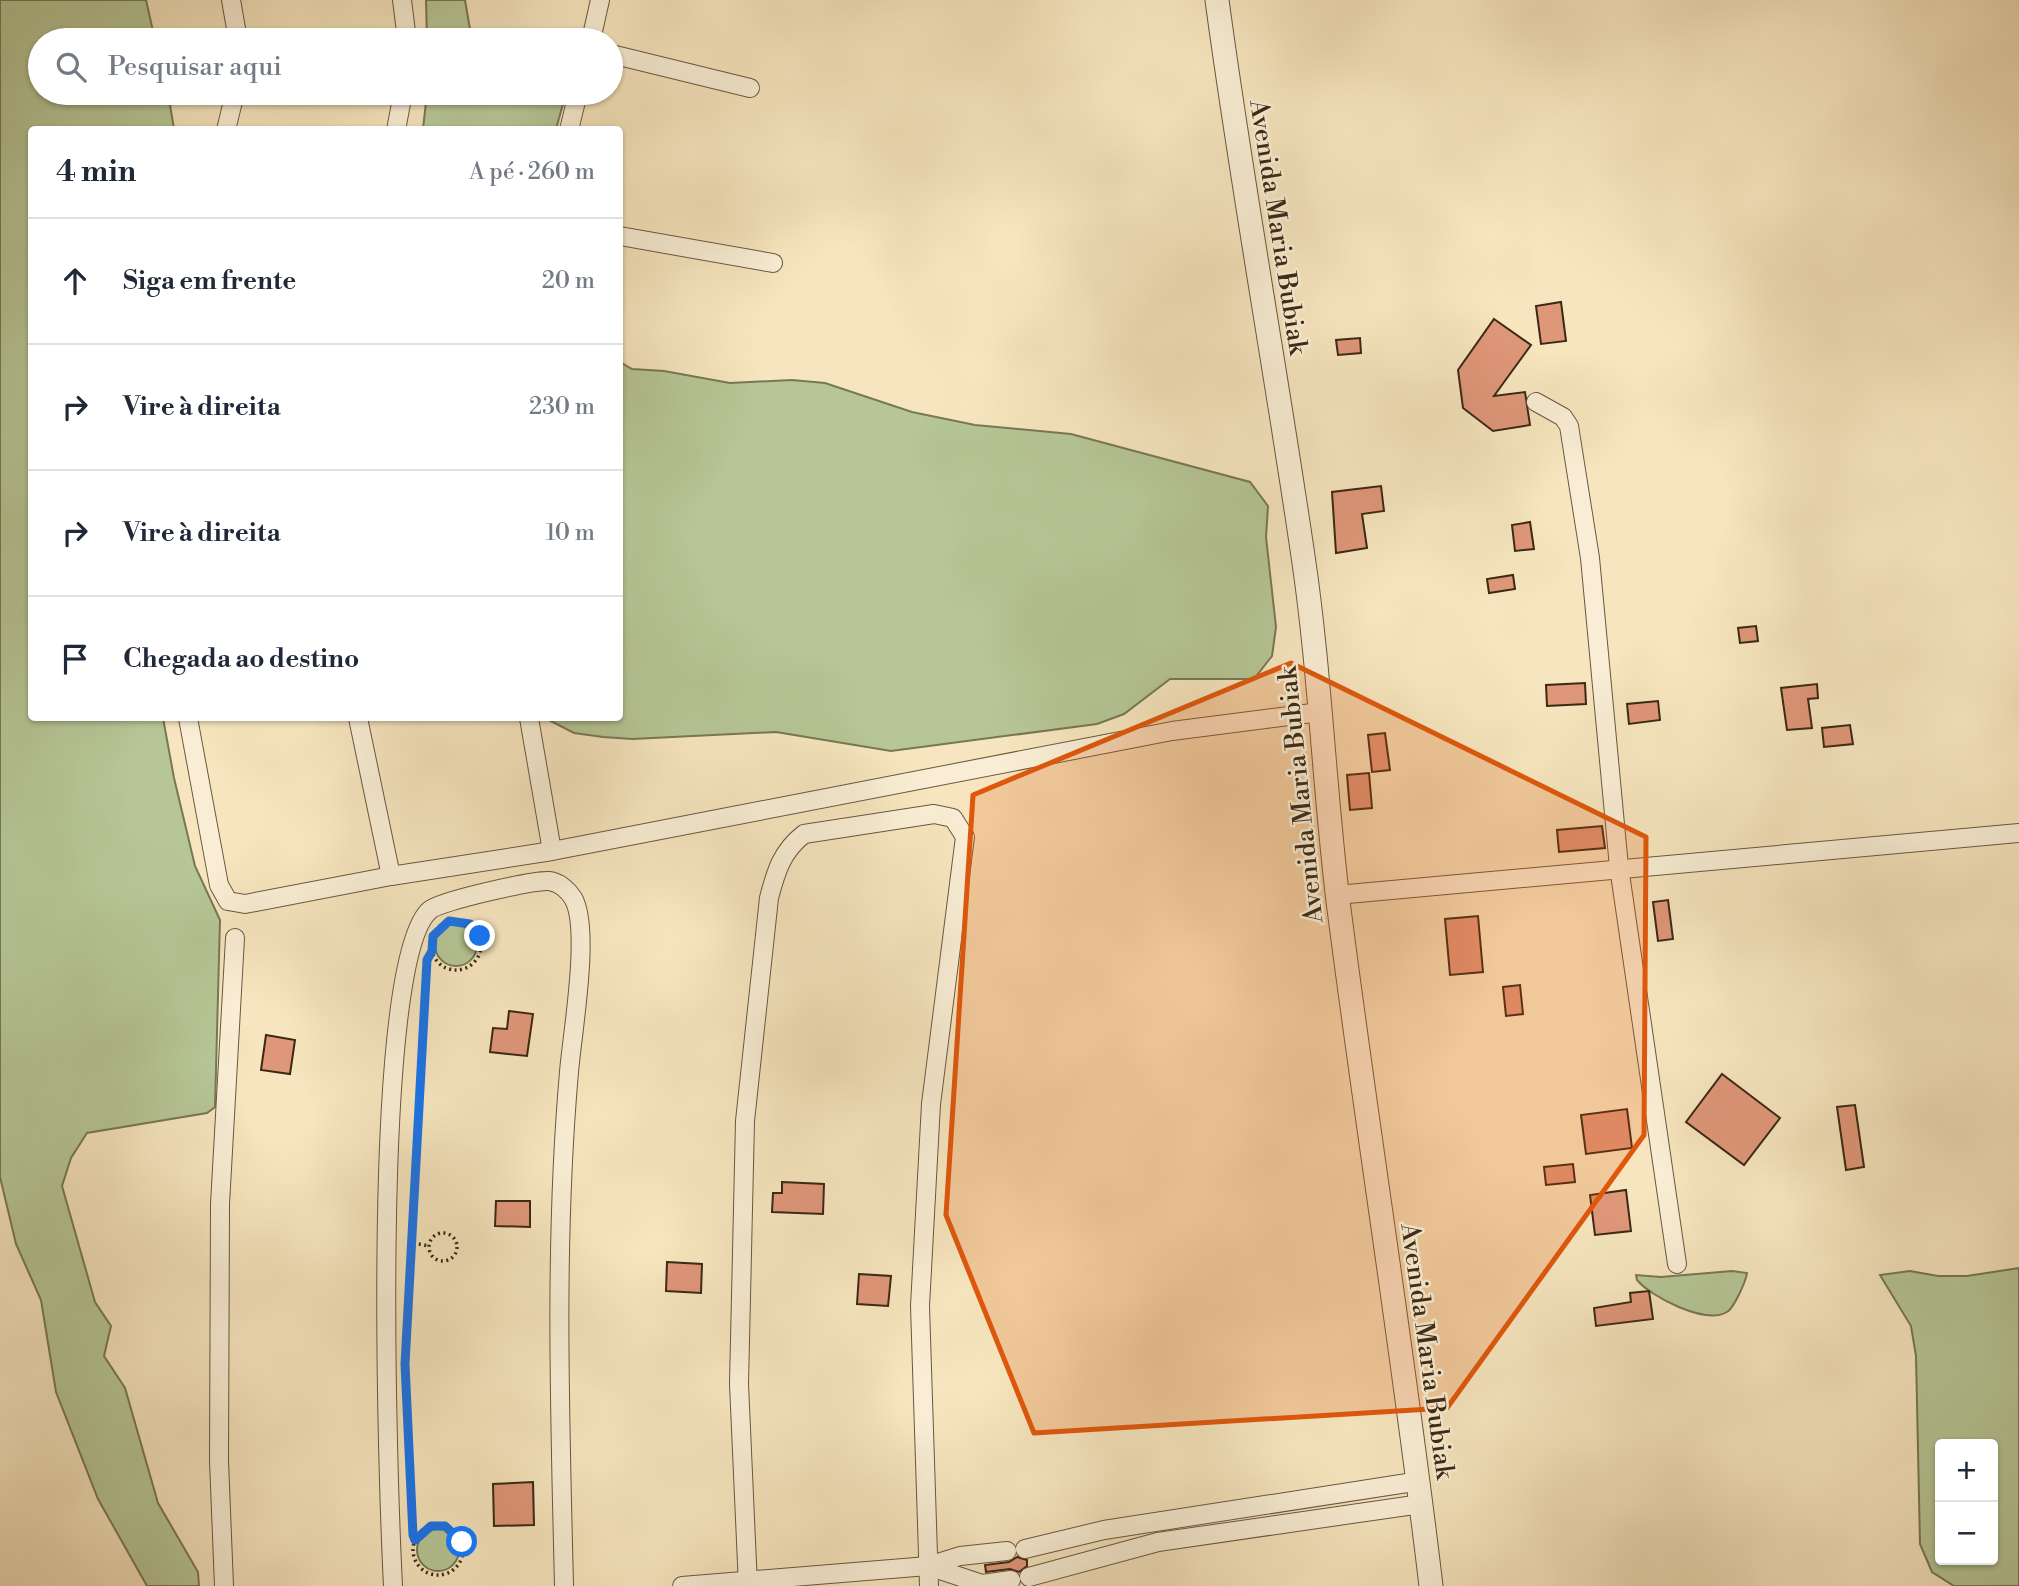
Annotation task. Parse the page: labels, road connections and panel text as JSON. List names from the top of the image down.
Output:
{
  "streets": {
    "street": ["Avenida Maria Bubiak"]
  },
  "page": {
    "search": "Pesquisar aqui",
    "heading": ["4 min", "A pé · 260 m"],
    "list": [
      ["Siga em frente", "20 m"],
      ["Vire à direita", "230 m"],
      ["Vire à direita", "10 m"],
      "Chegada ao destino"
    ],
    "map_buttons": ["+", "−"]
  }
}
